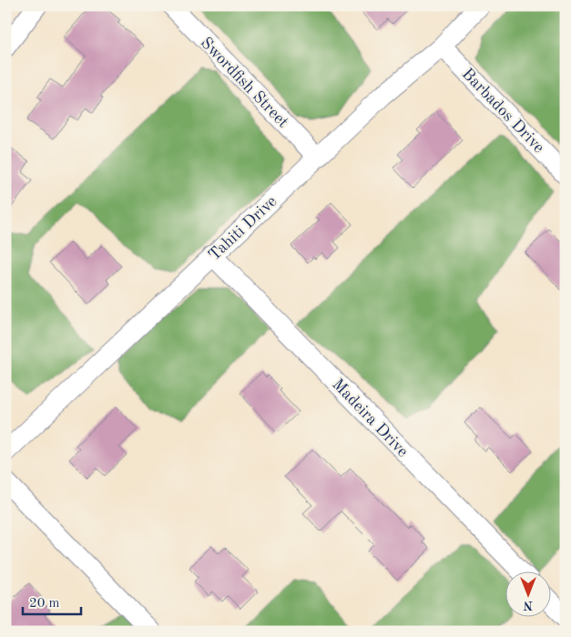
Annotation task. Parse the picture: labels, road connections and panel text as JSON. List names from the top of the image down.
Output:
{
  "streets": {
    "street": [
      "Swordfish Street",
      "Barbados Drive",
      "Tahiti Drive",
      "Madeira Drive"
    ]
  },
  "crossings": [
    ["Swordfish Street", "Tahiti Drive"],
    ["Barbados Drive", "Tahiti Drive"],
    ["Tahiti Drive", "Madeira Drive"]
  ],
  "scale_bar": "20 m",
  "north": "bottom"
}
